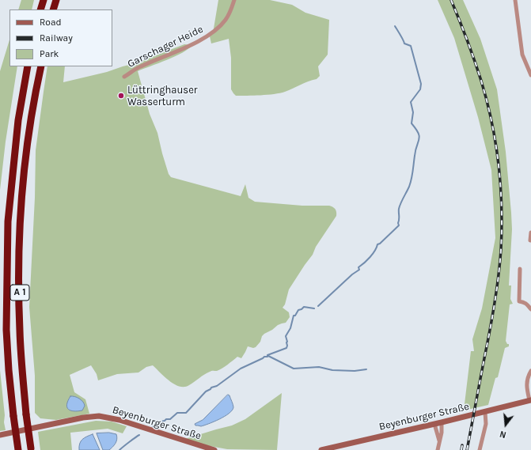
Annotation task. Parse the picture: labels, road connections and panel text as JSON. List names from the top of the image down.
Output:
{
  "streets": {
    "highway": ["A 1"],
    "main road": ["Beyenburger Straße"],
    "street": ["Garschager Heide"]
  },
  "places": ["Lüttringhauser Wasserturm"],
  "legend": ["Road", "Railway", "Park"],
  "north": "bottom"
}
